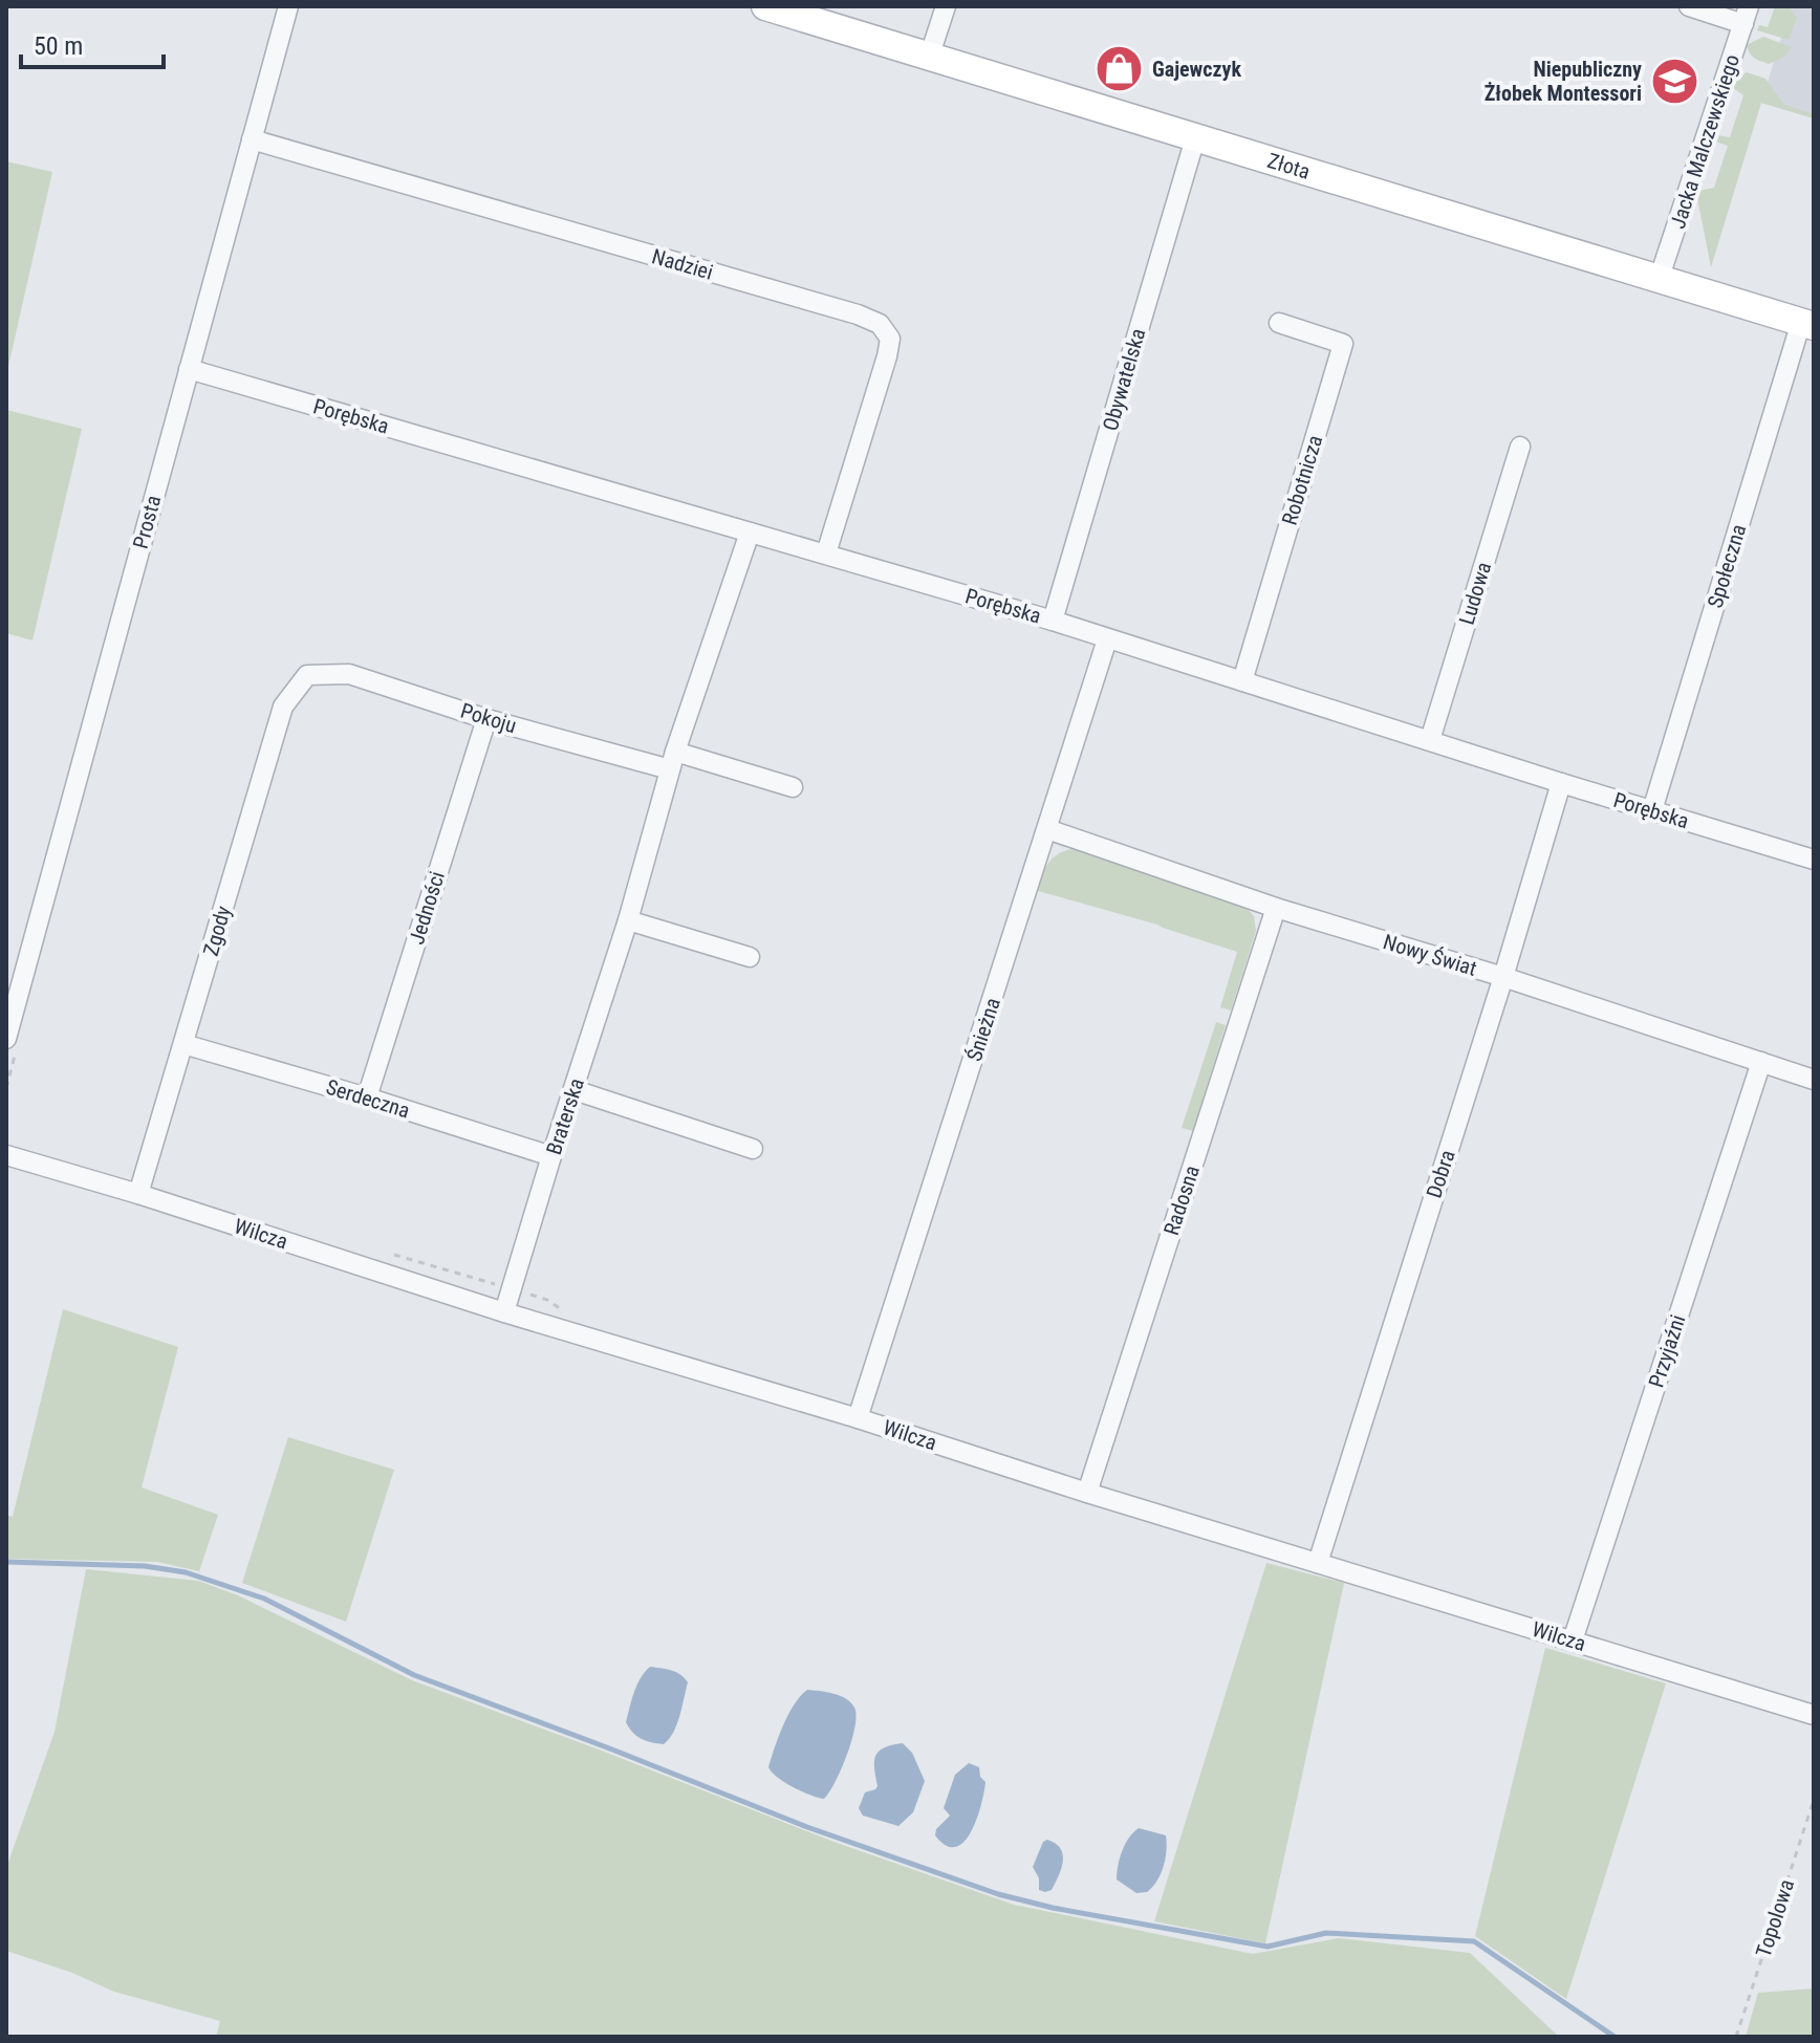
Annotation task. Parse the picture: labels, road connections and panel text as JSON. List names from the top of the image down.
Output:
{
  "streets": {
    "street": [
      "Jacka Malczewskiego",
      "Złota",
      "Nadziei",
      "Obywatelska",
      "Porębska",
      "Robotnicza",
      "Prosta",
      "Społeczna",
      "Ludowa",
      "Pokoju",
      "Jedności",
      "Zgody",
      "Nowy Świat",
      "Śnieżna",
      "Serdeczna",
      "Braterska",
      "Dobra",
      "Radosna",
      "Wilcza",
      "Przyjaźni"
    ],
    "path": ["Topolowa"]
  },
  "crossings": [
    ["Jacka Malczewskiego", "Złota"],
    ["Złota", "Obywatelska"],
    ["Złota", "Społeczna"],
    ["Nadziei", "Porębska"],
    ["Nadziei", "Prosta"],
    ["Obywatelska", "Porębska"],
    ["Porębska", "Robotnicza"],
    ["Porębska", "Prosta"],
    ["Porębska", "Społeczna"],
    ["Porębska", "Ludowa"],
    ["Porębska", "Śnieżna"],
    ["Porębska", "Braterska"],
    ["Porębska", "Dobra"],
    ["Pokoju", "Jedności"],
    ["Pokoju", "Zgody"],
    ["Pokoju", "Braterska"],
    ["Jedności", "Serdeczna"],
    ["Zgody", "Serdeczna"],
    ["Zgody", "Wilcza"],
    ["Nowy Świat", "Śnieżna"],
    ["Nowy Świat", "Dobra"],
    ["Nowy Świat", "Radosna"],
    ["Nowy Świat", "Przyjaźni"],
    ["Śnieżna", "Wilcza"],
    ["Serdeczna", "Braterska"],
    ["Braterska", "Wilcza"],
    ["Dobra", "Wilcza"],
    ["Radosna", "Wilcza"],
    ["Wilcza", "Przyjaźni"]
  ],
  "places": {
    "shop": ["Gajewczyk"],
    "school or university": ["Niepubliczny Żłobek Montessori"]
  },
  "scale_bar": "50 m"
}
